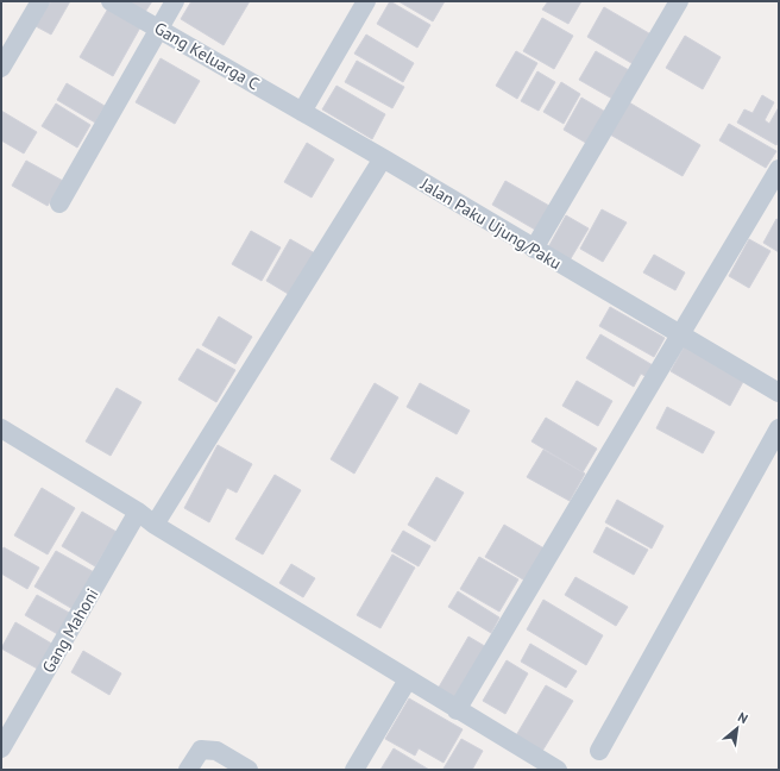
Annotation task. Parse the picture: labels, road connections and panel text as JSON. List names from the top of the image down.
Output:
{
  "streets": {
    "street": ["Gang Keluarga C", "Jalan Paku Ujung/Paku", "Gang Mahoni"]
  },
  "crossings": [
    ["Gang Keluarga C", "Jalan Paku Ujung/Paku"]
  ],
  "north": "top right"
}
